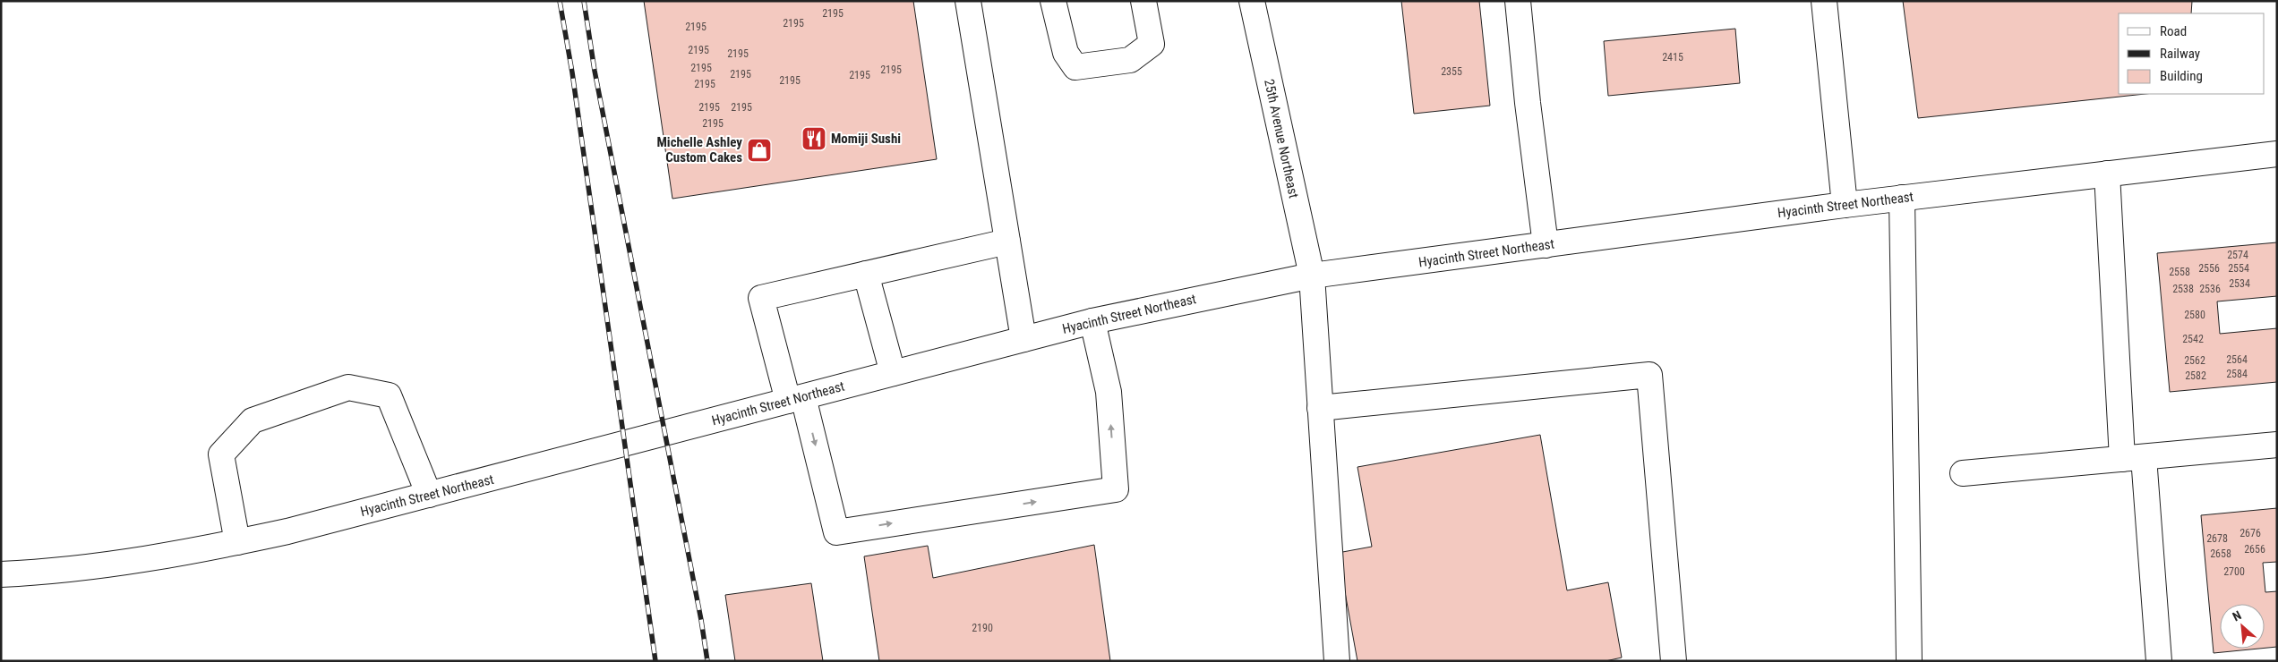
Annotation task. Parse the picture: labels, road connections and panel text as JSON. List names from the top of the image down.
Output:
{
  "streets": {
    "main road": ["25th Avenue Northeast", "Hyacinth Street Northeast"]
  },
  "crossings": [
    ["25th Avenue Northeast", "Hyacinth Street Northeast"]
  ],
  "places": {
    "restaurant": ["Momiji Sushi"],
    "shop": ["Michelle Ashley Custom Cakes"]
  },
  "house_numbers": [
    "2195",
    "2195",
    "2195",
    "2195",
    "2195",
    "2415",
    "2195",
    "2195",
    "2355",
    "2195",
    "2195",
    "2195",
    "2195",
    "2195",
    "2195",
    "2195",
    "2574",
    "2556",
    "2554",
    "2558",
    "2534",
    "2538",
    "2536",
    "2580",
    "2542",
    "2564",
    "2562",
    "2584",
    "2582",
    "2676",
    "2678",
    "2656",
    "2658",
    "2700",
    "2190"
  ],
  "legend": ["Road", "Railway", "Building"],
  "north": "top left"
}
